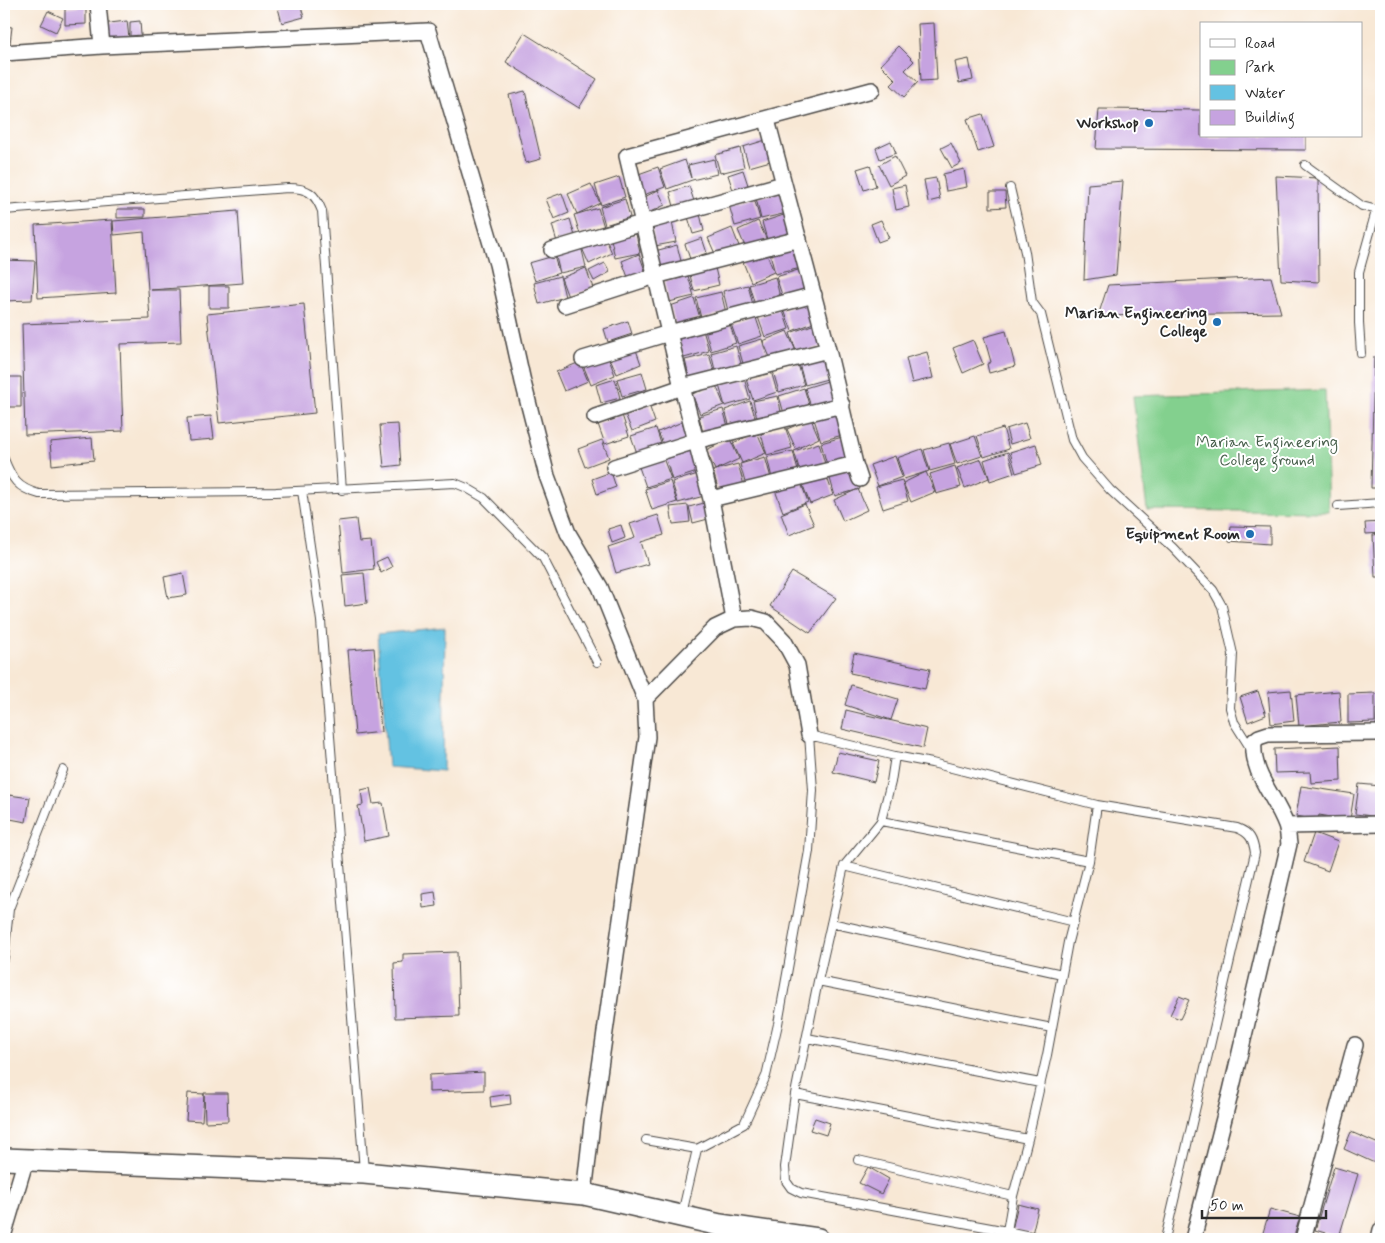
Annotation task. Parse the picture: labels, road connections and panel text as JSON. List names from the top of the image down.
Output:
{
  "parks": ["Marian Engineering College ground"],
  "places": ["Workshop", "Marian Engineering College", "Equipment Room"],
  "legend": [
    "Road",
    "Park",
    "Water",
    "Building"
  ],
  "scale_bar": "50 m"
}
